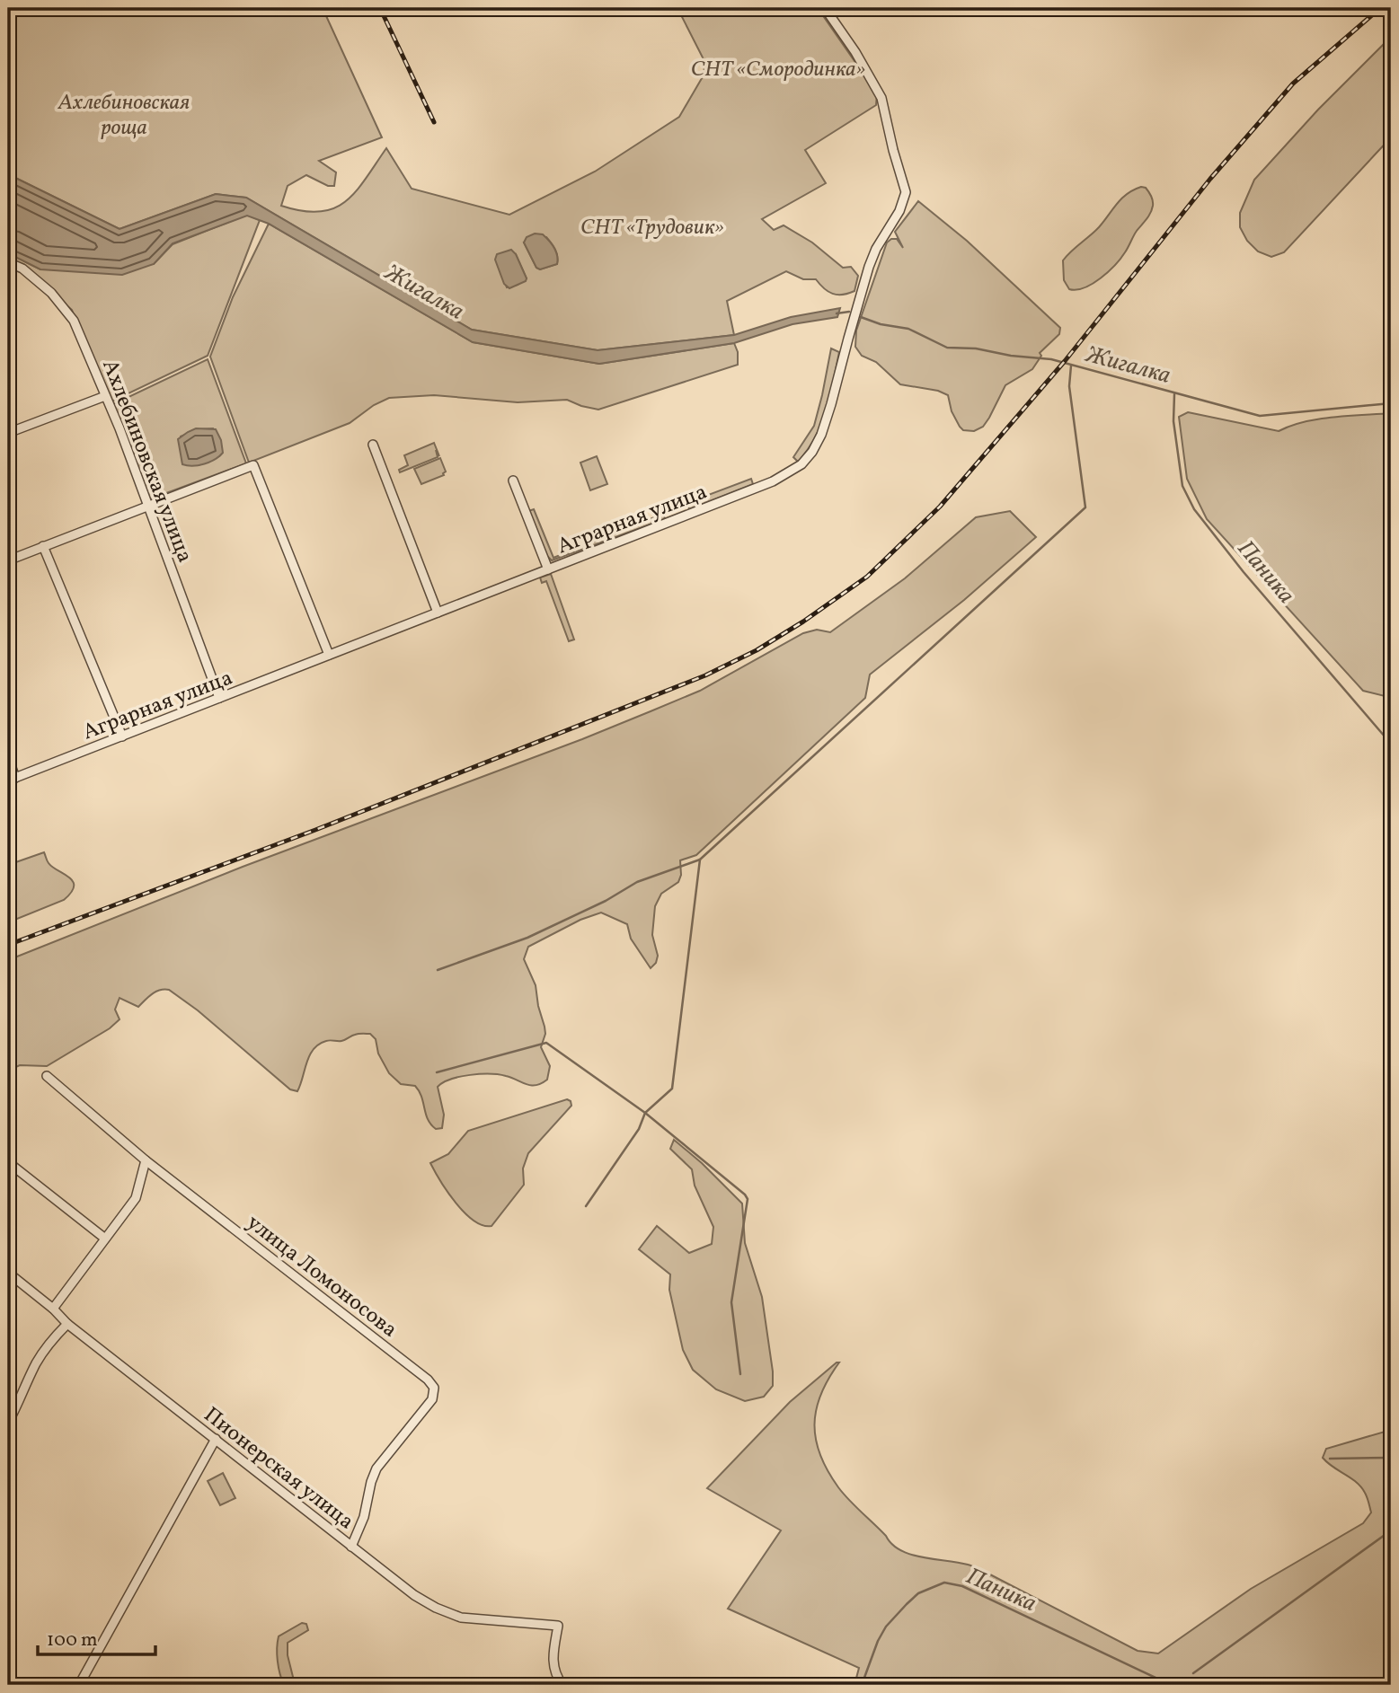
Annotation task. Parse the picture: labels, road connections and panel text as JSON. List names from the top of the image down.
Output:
{
  "streets": {
    "street": [
      "Ахлебиновская улица",
      "Аграрная улица",
      "улица Ломоносова",
      "Пионерская улица"
    ]
  },
  "crossings": [
    ["Ахлебиновская улица", "Аграрная улица"],
    ["улица Ломоносова", "Пионерская улица"]
  ],
  "water": ["Жигалка", "Паника"],
  "parks": ["СНТ «Смородинка»", "Ахлебиновская роща", "СНТ «Трудовик»"],
  "scale_bar": "100 m"
}
